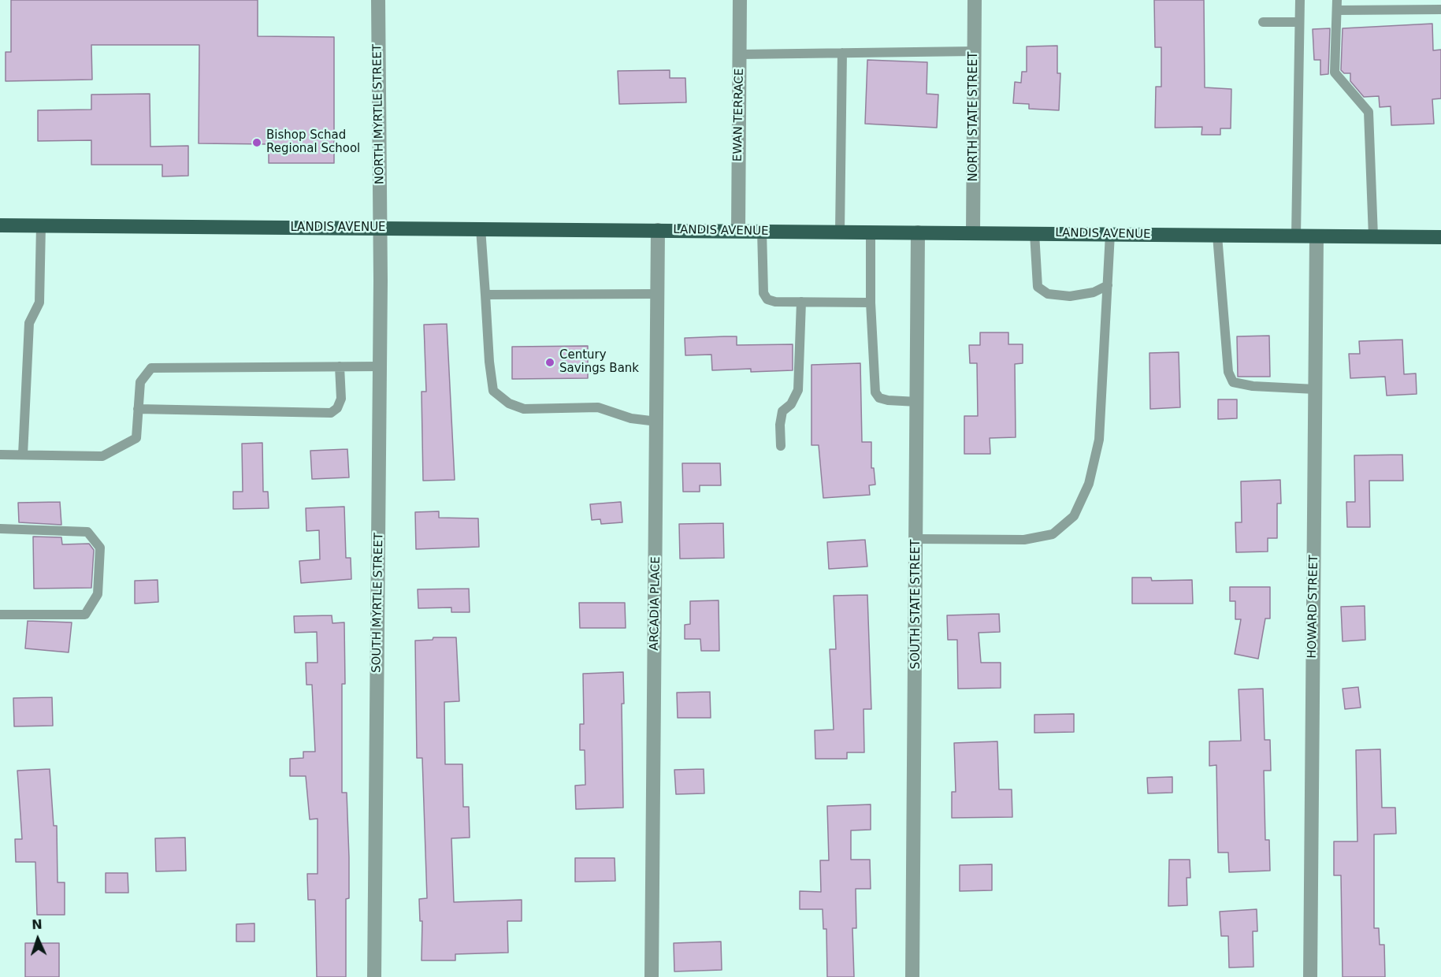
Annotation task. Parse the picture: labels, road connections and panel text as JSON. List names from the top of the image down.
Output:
{
  "streets": {
    "main road": ["LANDIS AVENUE"],
    "street": [
      "NORTH MYRTLE STREET",
      "EWAN TERRACE",
      "NORTH STATE STREET",
      "SOUTH MYRTLE STREET",
      "ARCADIA PLACE",
      "SOUTH STATE STREET",
      "HOWARD STREET"
    ]
  },
  "crossings": [
    ["NORTH MYRTLE STREET", "LANDIS AVENUE"],
    ["NORTH MYRTLE STREET", "SOUTH MYRTLE STREET"],
    ["EWAN TERRACE", "LANDIS AVENUE"],
    ["NORTH STATE STREET", "LANDIS AVENUE"],
    ["LANDIS AVENUE", "SOUTH MYRTLE STREET"],
    ["LANDIS AVENUE", "ARCADIA PLACE"],
    ["LANDIS AVENUE", "SOUTH STATE STREET"],
    ["LANDIS AVENUE", "HOWARD STREET"]
  ],
  "places": ["Bishop Schad Regional School", "Century Savings Bank"],
  "north": "top"
}
